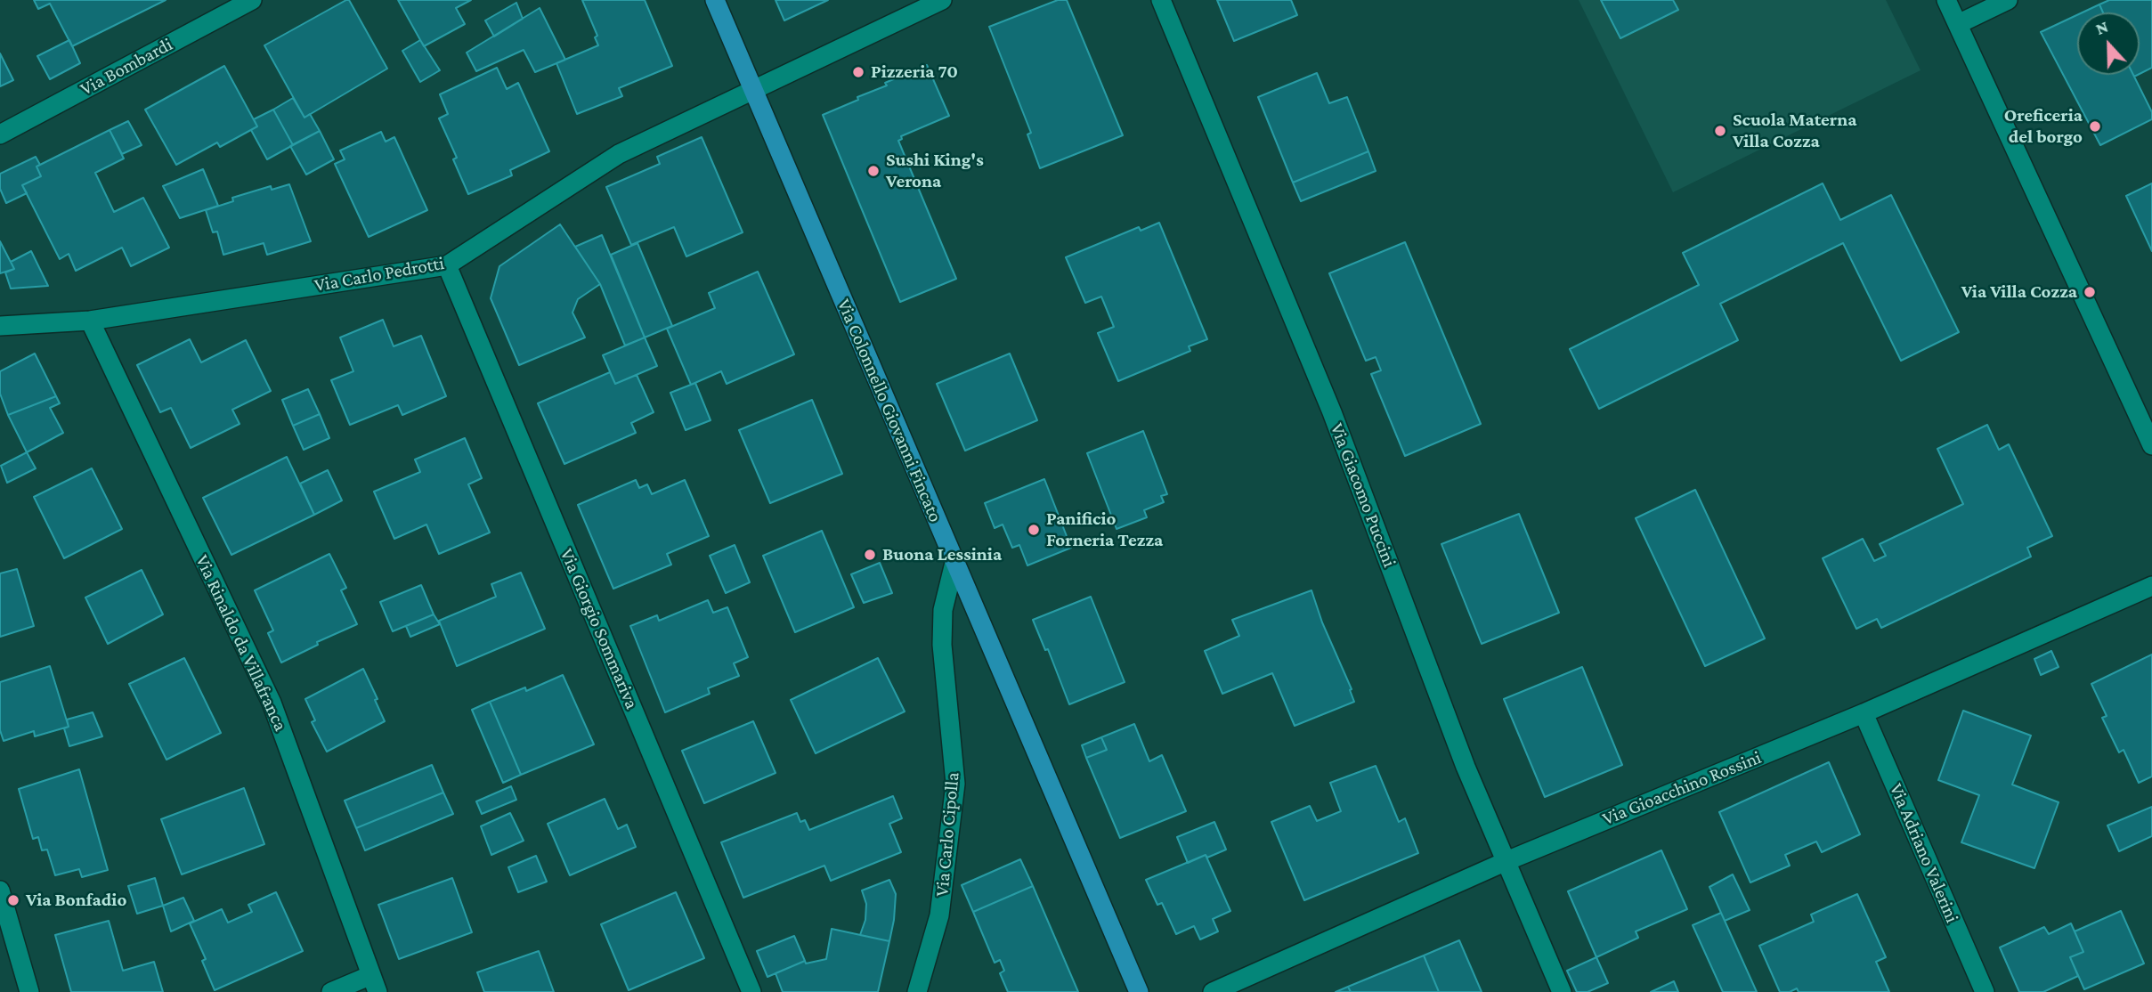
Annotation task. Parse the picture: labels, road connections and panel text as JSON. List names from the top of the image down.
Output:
{
  "streets": {
    "main road": ["Via Colonnello Giovanni Fincato"],
    "street": [
      "Via Bombardi",
      "Via Carlo Pedrotti",
      "Via Giacomo Puccini",
      "Via Giorgio Sommariva",
      "Via Rinaldo da Villafranca",
      "Via Gioacchino Rossini",
      "Via Carlo Cipolla",
      "Via Adriano Valerini"
    ]
  },
  "crossings": [
    ["Via Carlo Pedrotti", "Via Colonnello Giovanni Fincato"],
    ["Via Carlo Pedrotti", "Via Giorgio Sommariva"],
    ["Via Carlo Pedrotti", "Via Rinaldo da Villafranca"],
    ["Via Colonnello Giovanni Fincato", "Via Carlo Cipolla"],
    ["Via Giacomo Puccini", "Via Gioacchino Rossini"],
    ["Via Gioacchino Rossini", "Via Adriano Valerini"]
  ],
  "places": [
    "Pizzeria 70",
    "Oreficeria del borgo",
    "Scuola Materna Villa Cozza",
    "Sushi King's Verona",
    "Via Villa Cozza",
    "Panificio Forneria Tezza",
    "Buona Lessinia",
    "Via Bonfadio"
  ],
  "north": "top"
}
